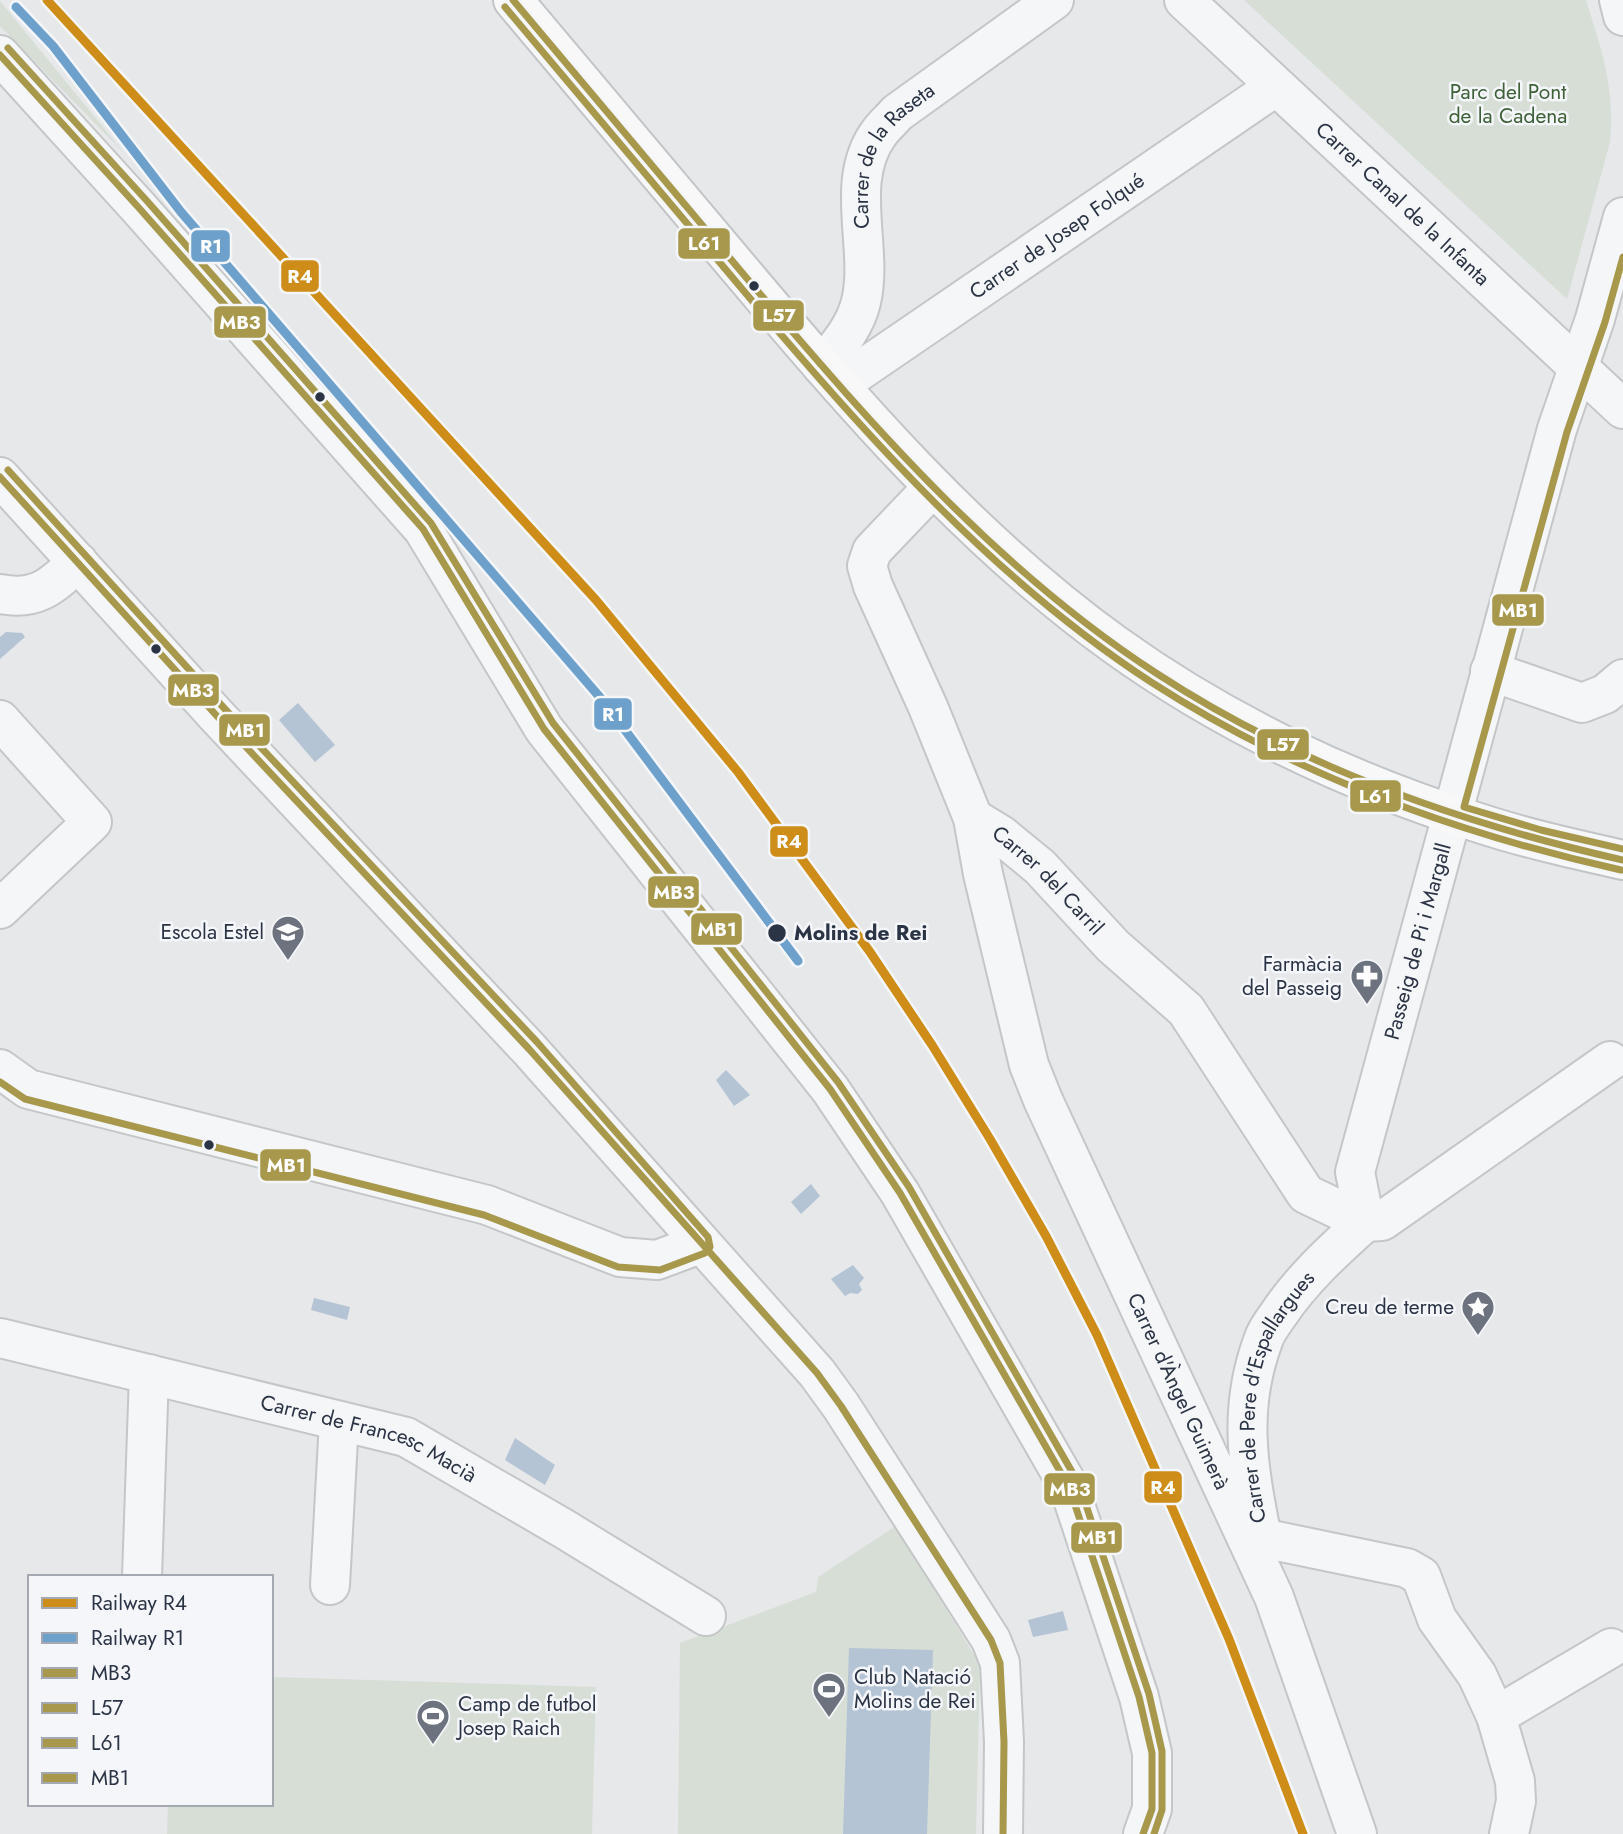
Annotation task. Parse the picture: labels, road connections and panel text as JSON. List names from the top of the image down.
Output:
{
  "streets": {
    "street": [
      "Carrer de la Raseta",
      "Carrer Canal de la Infanta",
      "Carrer de Josep Folqué",
      "Carrer del Carril",
      "Passeig de Pi i Margall",
      "Carrer d'Àngel Guimerà",
      "Carrer de Pere d'Espallargues",
      "Carrer de Francesc Macià"
    ]
  },
  "crossings": [
    ["Carrer de la Raseta", "Carrer de Josep Folqué"],
    ["Carrer Canal de la Infanta", "Carrer de Josep Folqué"],
    ["Carrer Canal de la Infanta", "Passeig de Pi i Margall"],
    ["Carrer del Carril", "Passeig de Pi i Margall"],
    ["Carrer del Carril", "Carrer d'Àngel Guimerà"],
    ["Carrer del Carril", "Carrer de Pere d'Espallargues"],
    ["Passeig de Pi i Margall", "Carrer de Pere d'Espallargues"],
    ["Carrer d'Àngel Guimerà", "Carrer de Pere d'Espallargues"]
  ],
  "parks": ["Parc del Pont de la Cadena"],
  "places": {
    "other": ["Molins de Rei"],
    "school or university": ["Escola Estel"],
    "pharmacy": ["Farmàcia del Passeig"],
    "place": ["Creu de terme"],
    "sports": ["Club Natació Molins de Rei", "Camp de futbol Josep Raich"]
  },
  "lines": [
    "rail line R4",
    "transit line L57",
    "rail line R1",
    "transit line L61",
    "transit line MB1",
    "transit line MB3"
  ],
  "legend": [
    "Railway R4",
    "Railway R1",
    "MB3",
    "L57",
    "L61",
    "MB1"
  ]
}
